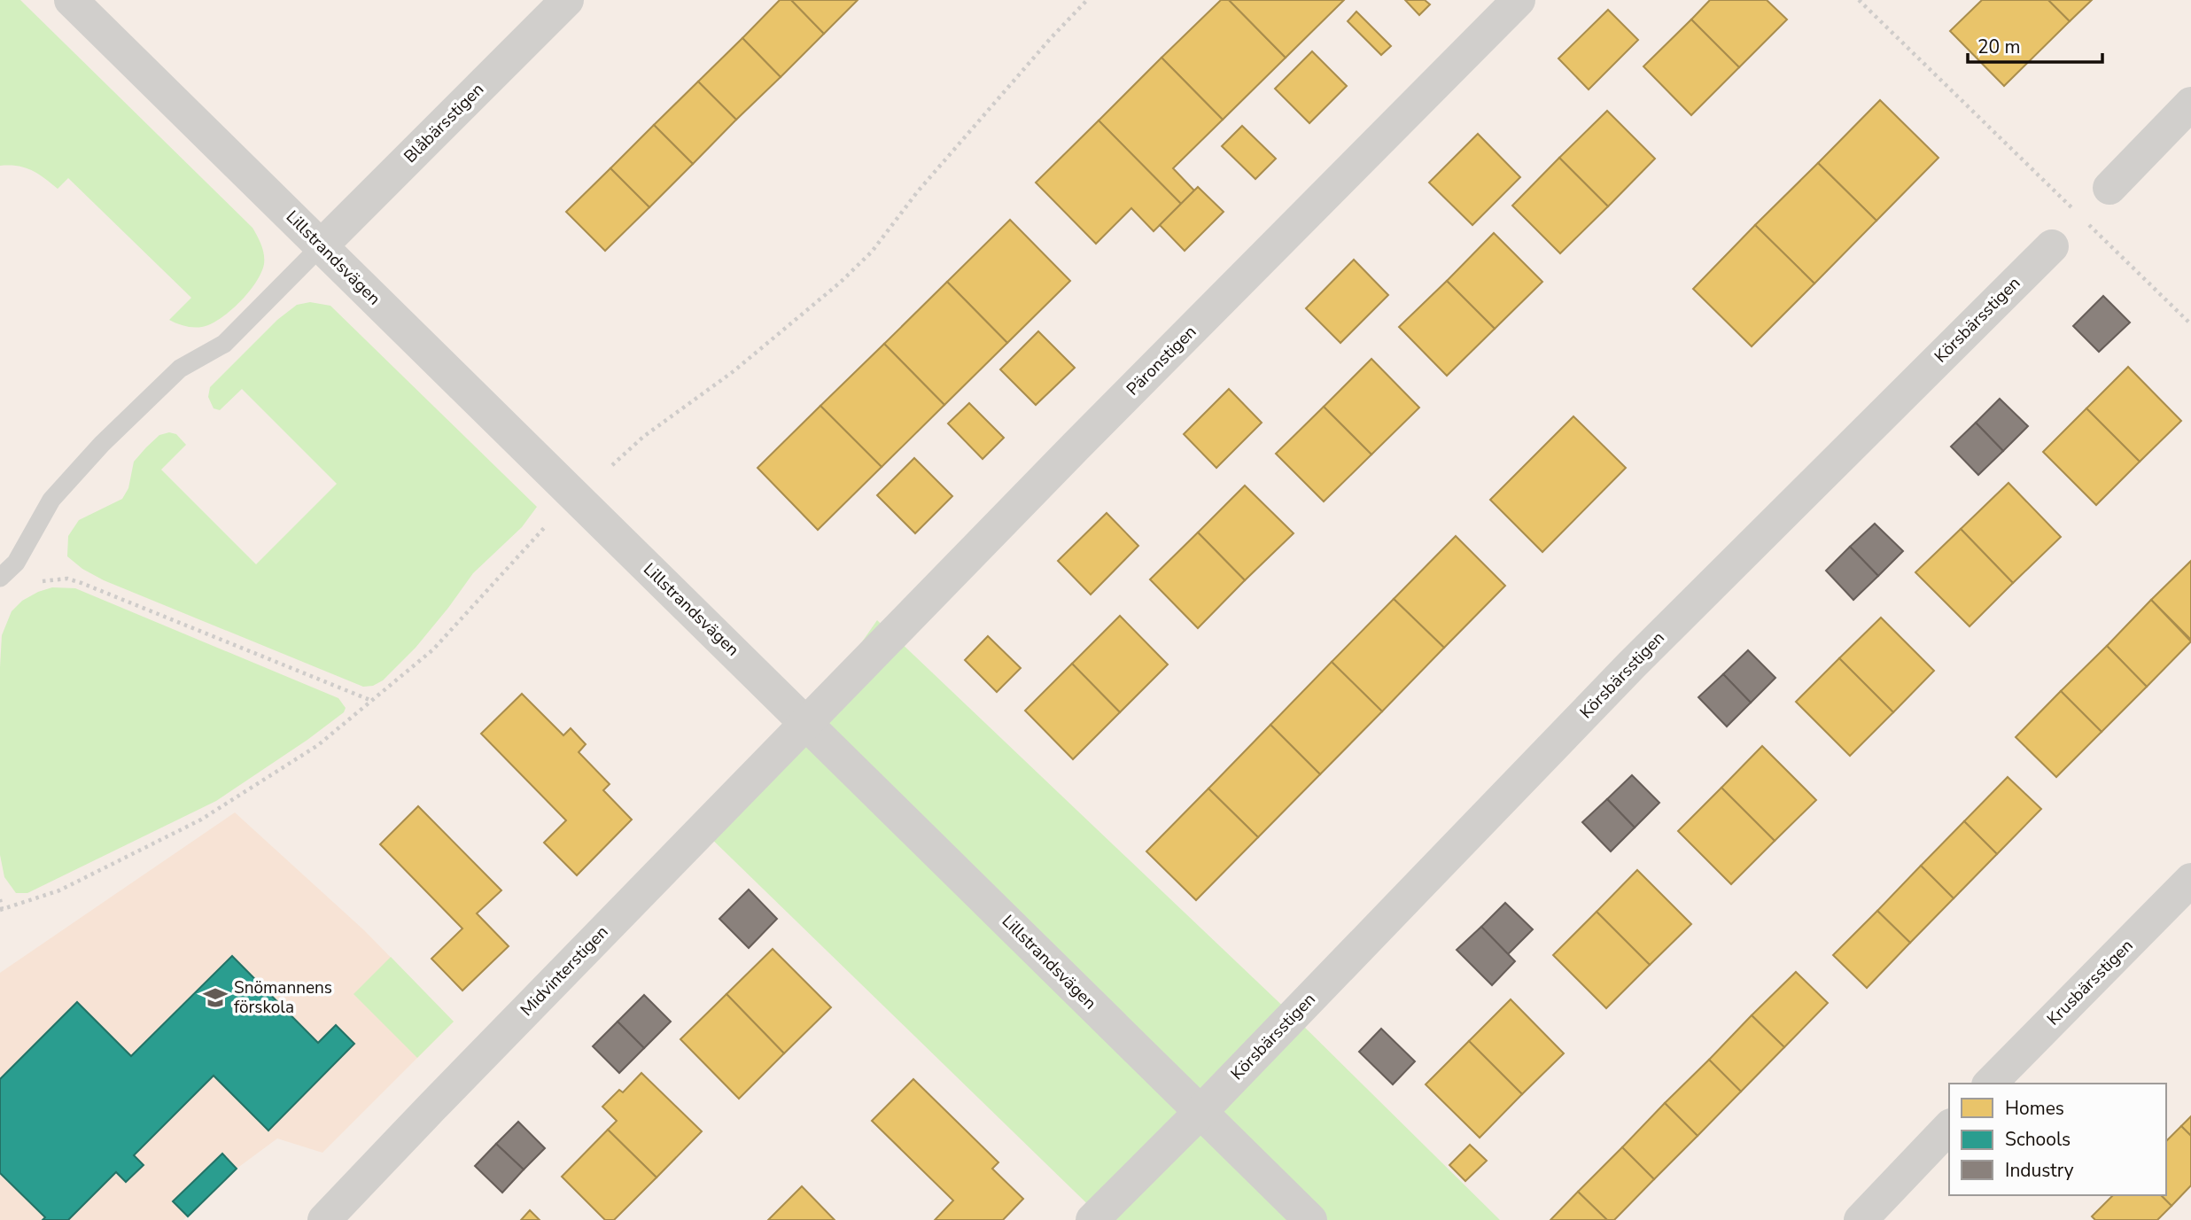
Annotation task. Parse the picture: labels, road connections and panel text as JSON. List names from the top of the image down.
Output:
{
  "streets": {
    "street": [
      "Blåbärsstigen",
      "Lillstrandsvägen",
      "Körsbärsstigen",
      "Päronstigen",
      "Midvinterstigen",
      "Krusbärsstigen"
    ]
  },
  "crossings": [
    ["Blåbärsstigen", "Lillstrandsvägen"],
    ["Lillstrandsvägen", "Körsbärsstigen"],
    ["Lillstrandsvägen", "Päronstigen"],
    ["Lillstrandsvägen", "Midvinterstigen"],
    ["Päronstigen", "Midvinterstigen"]
  ],
  "places": {
    "school or university": ["Snömannens förskola"]
  },
  "legend": ["Homes", "Schools", "Industry"],
  "scale_bar": "20 m"
}
